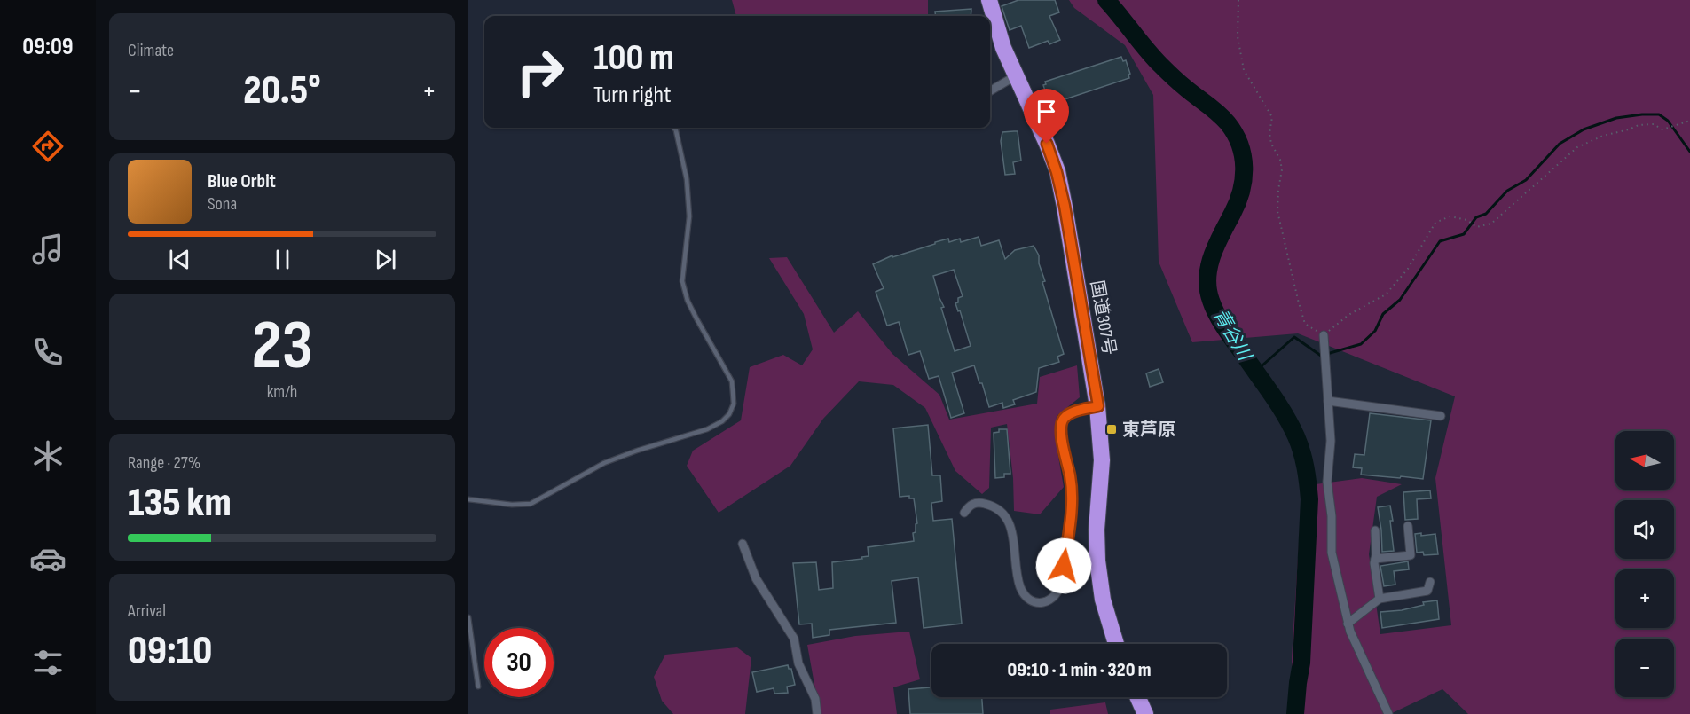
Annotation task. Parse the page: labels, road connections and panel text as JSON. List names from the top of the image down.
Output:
{
  "streets": {
    "highway": ["国道307号"]
  },
  "water": ["青谷川"],
  "places": {
    "transit": ["東芦原"]
  },
  "north": "left",
  "page": {
    "tabs": "09:09",
    "tile": [
      "Climate",
      ["23", "km/h"],
      ["Range · 27%", "135 km"],
      ["Arrival", "09:10"]
    ],
    "turn": ["100 m", "Turn right"],
    "heat": ["−", "20.5°", "+"],
    "song": ["Blue Orbit", "Sona"],
    "map_buttons": ["+", "−"],
    "limit": "30",
    "trip": "09:10 · 1 min · 320 m"
  }
}
